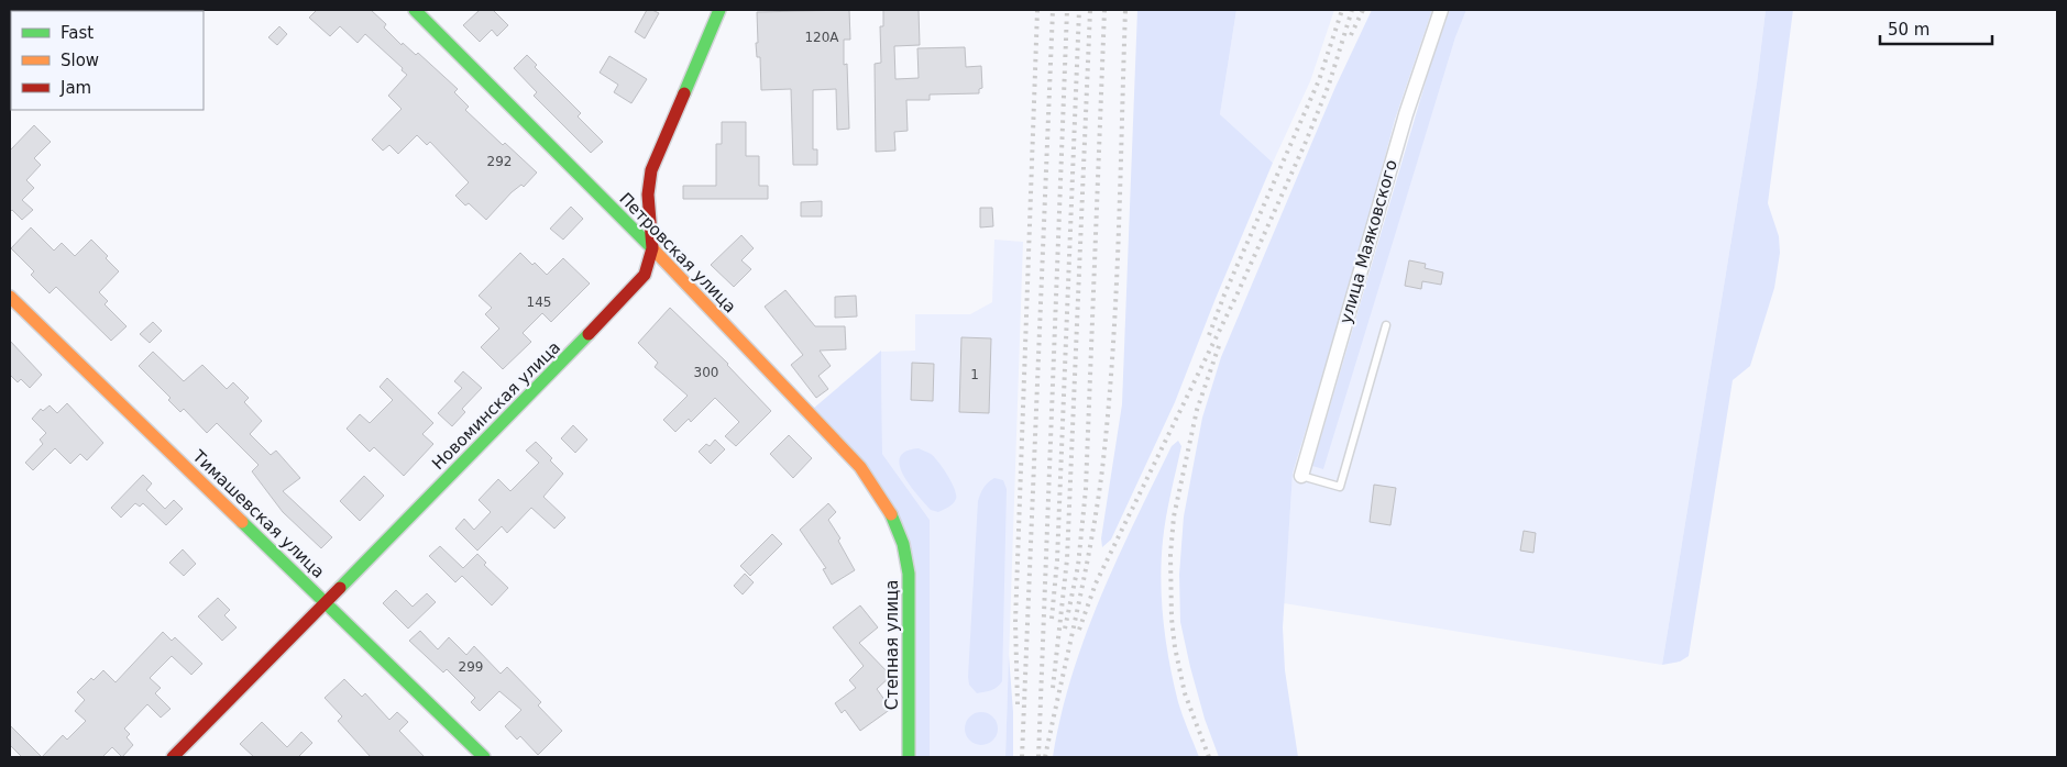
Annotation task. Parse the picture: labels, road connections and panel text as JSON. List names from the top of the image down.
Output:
{
  "streets": {
    "street": [
      "улица Маяковского",
      "Петровская улица",
      "Новоминская улица",
      "Тимашевская улица",
      "Степная улица"
    ]
  },
  "crossings": [
    ["Петровская улица", "Новоминская улица"],
    ["Петровская улица", "Степная улица"],
    ["Новоминская улица", "Тимашевская улица"]
  ],
  "house_numbers": [
    "120А",
    "292",
    "145",
    "300",
    "1",
    "299"
  ],
  "legend": ["Fast", "Slow", "Jam"],
  "scale_bar": "50 m"
}
